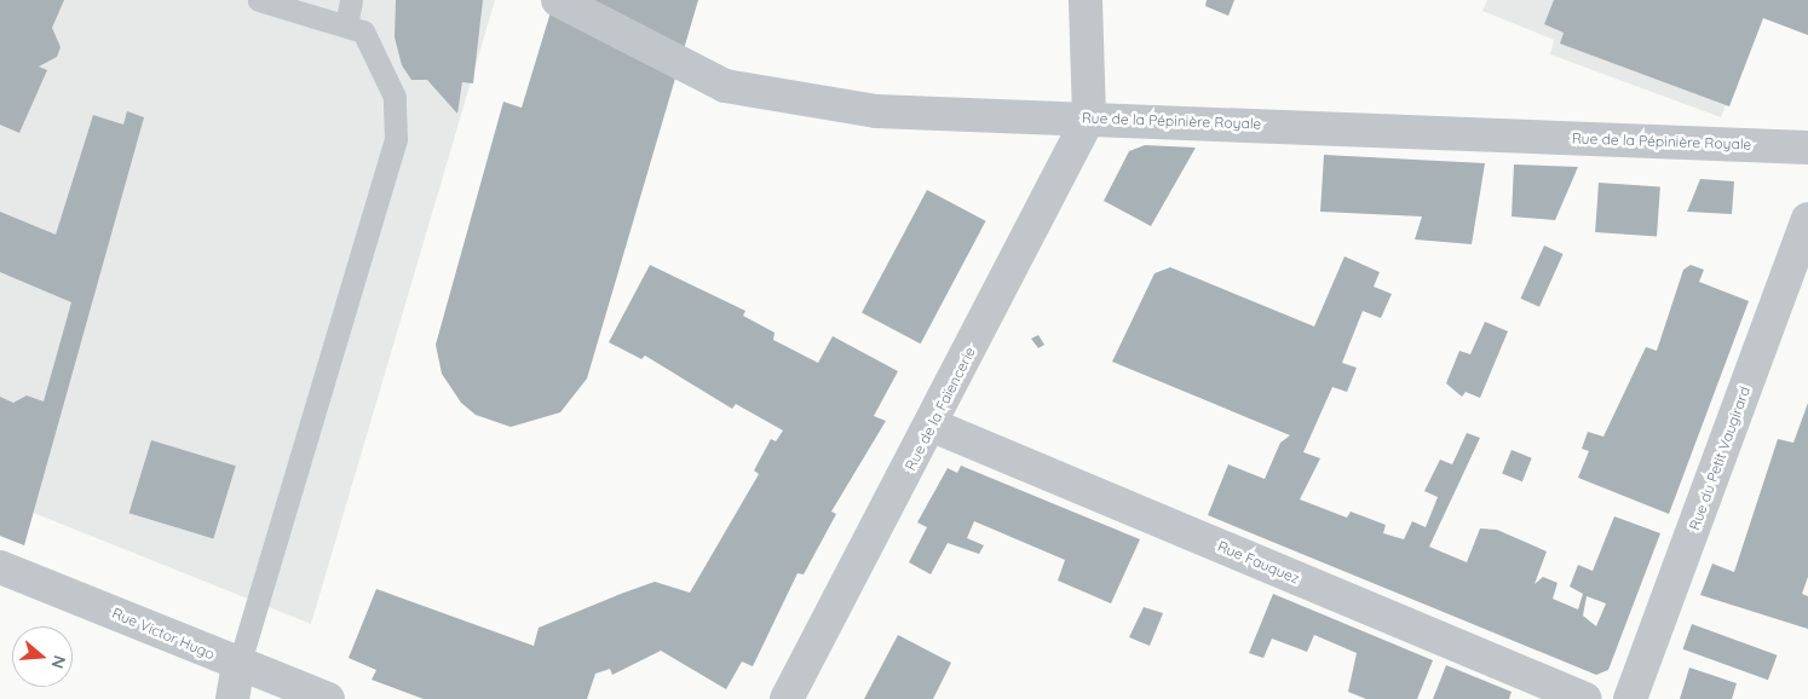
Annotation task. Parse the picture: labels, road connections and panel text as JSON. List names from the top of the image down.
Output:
{
  "streets": {
    "street": [
      "Rue de la Pépinière Royale",
      "Rue de la Faïencerie",
      "Rue du Petit Vaugirard",
      "Rue Fauquez",
      "Rue Victor Hugo"
    ]
  },
  "crossings": [
    ["Rue de la Pépinière Royale", "Rue de la Faïencerie"],
    ["Rue de la Faïencerie", "Rue Fauquez"]
  ],
  "north": "right"
}
